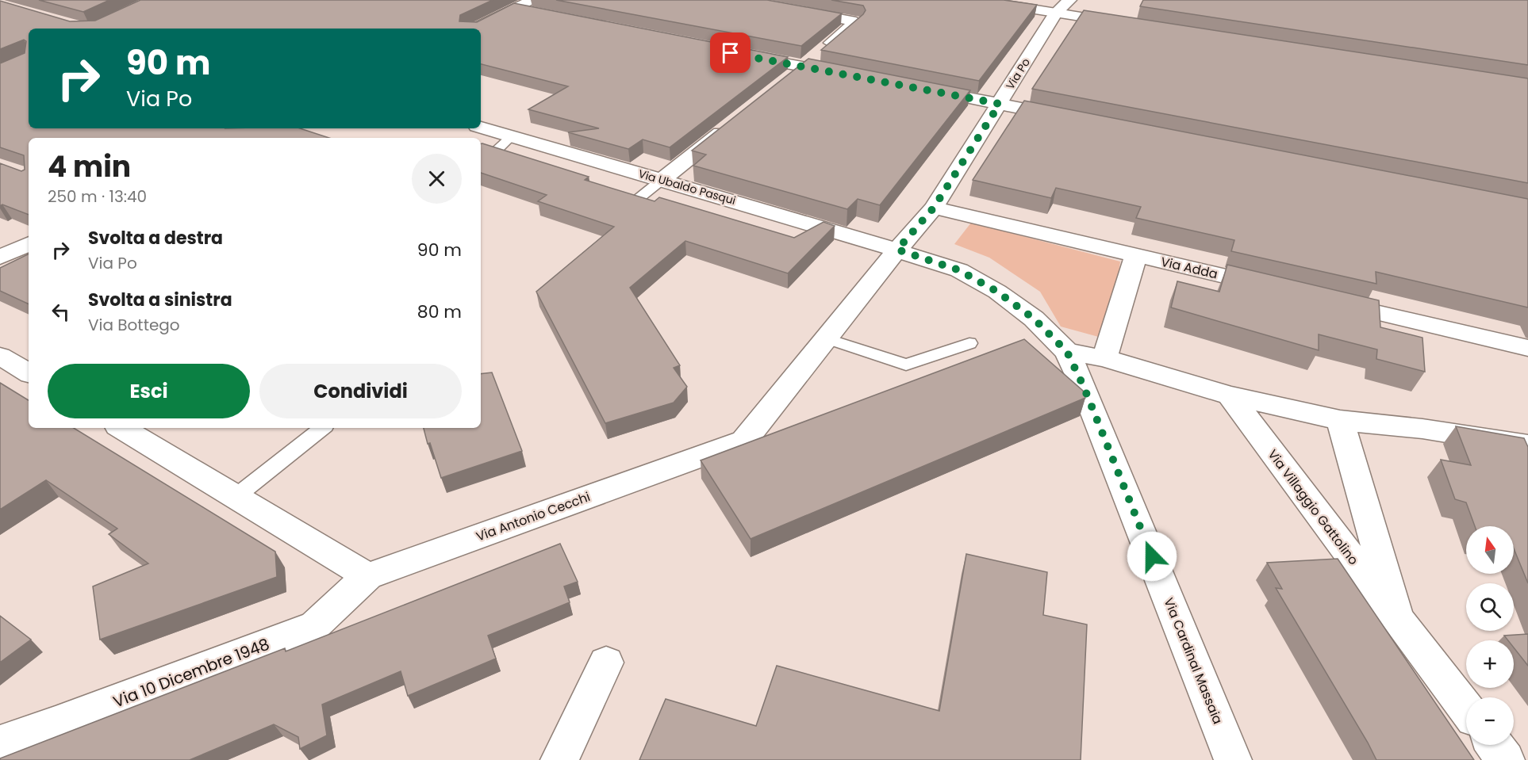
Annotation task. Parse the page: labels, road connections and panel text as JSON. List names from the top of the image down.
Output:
{
  "streets": {
    "street": [
      "Via Po",
      "Via Ubaldo Pasqui",
      "Via Adda",
      "Via Villaggio Gattolino",
      "Via Antonio Cecchi",
      "Via Cardinal Massaia",
      "Via 10 Dicembre 1948"
    ]
  },
  "crossings": [
    ["Via Po", "Via Ubaldo Pasqui"],
    ["Via Po", "Via Adda"],
    ["Via Po", "Via Antonio Cecchi"],
    ["Via Po", "Via Cardinal Massaia"],
    ["Via Ubaldo Pasqui", "Via Antonio Cecchi"],
    ["Via Ubaldo Pasqui", "Via Cardinal Massaia"],
    ["Via Antonio Cecchi", "Via Cardinal Massaia"],
    ["Via Antonio Cecchi", "Via 10 Dicembre 1948"]
  ],
  "north": "top",
  "page": {
    "turn": ["90 m", "Via Po"],
    "heading": ["4 min", "250 m · 13:40"],
    "list": [
      {
        "name": "Svolta a destra",
        "note": "Via Po",
        "value": "90 m"
      },
      {
        "name": "Svolta a sinistra",
        "note": "Via Bottego",
        "value": "80 m"
      }
    ],
    "buttons": ["Esci", "Condividi"],
    "map_buttons": ["+", "−"]
  }
}
